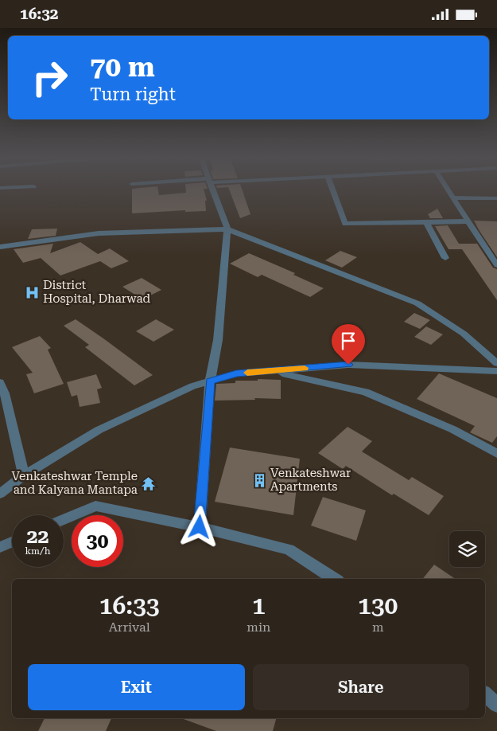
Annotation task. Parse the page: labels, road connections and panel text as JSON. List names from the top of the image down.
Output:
{
  "places": {
    "hospital": ["District Hospital, Dharwad"],
    "building": ["Venkateshwar Apartments"],
    "temple": ["Venkateshwar Temple and Kalyana Mantapa"]
  },
  "page": {
    "status": "16:32",
    "turn": ["70 m", "Turn right"],
    "speed": "22 km/h",
    "limit": "30",
    "eta": [
      "16:33",
      "Arrival",
      "1",
      "min",
      "130",
      "m"
    ],
    "buttons": ["Exit", "Share"]
  }
}
